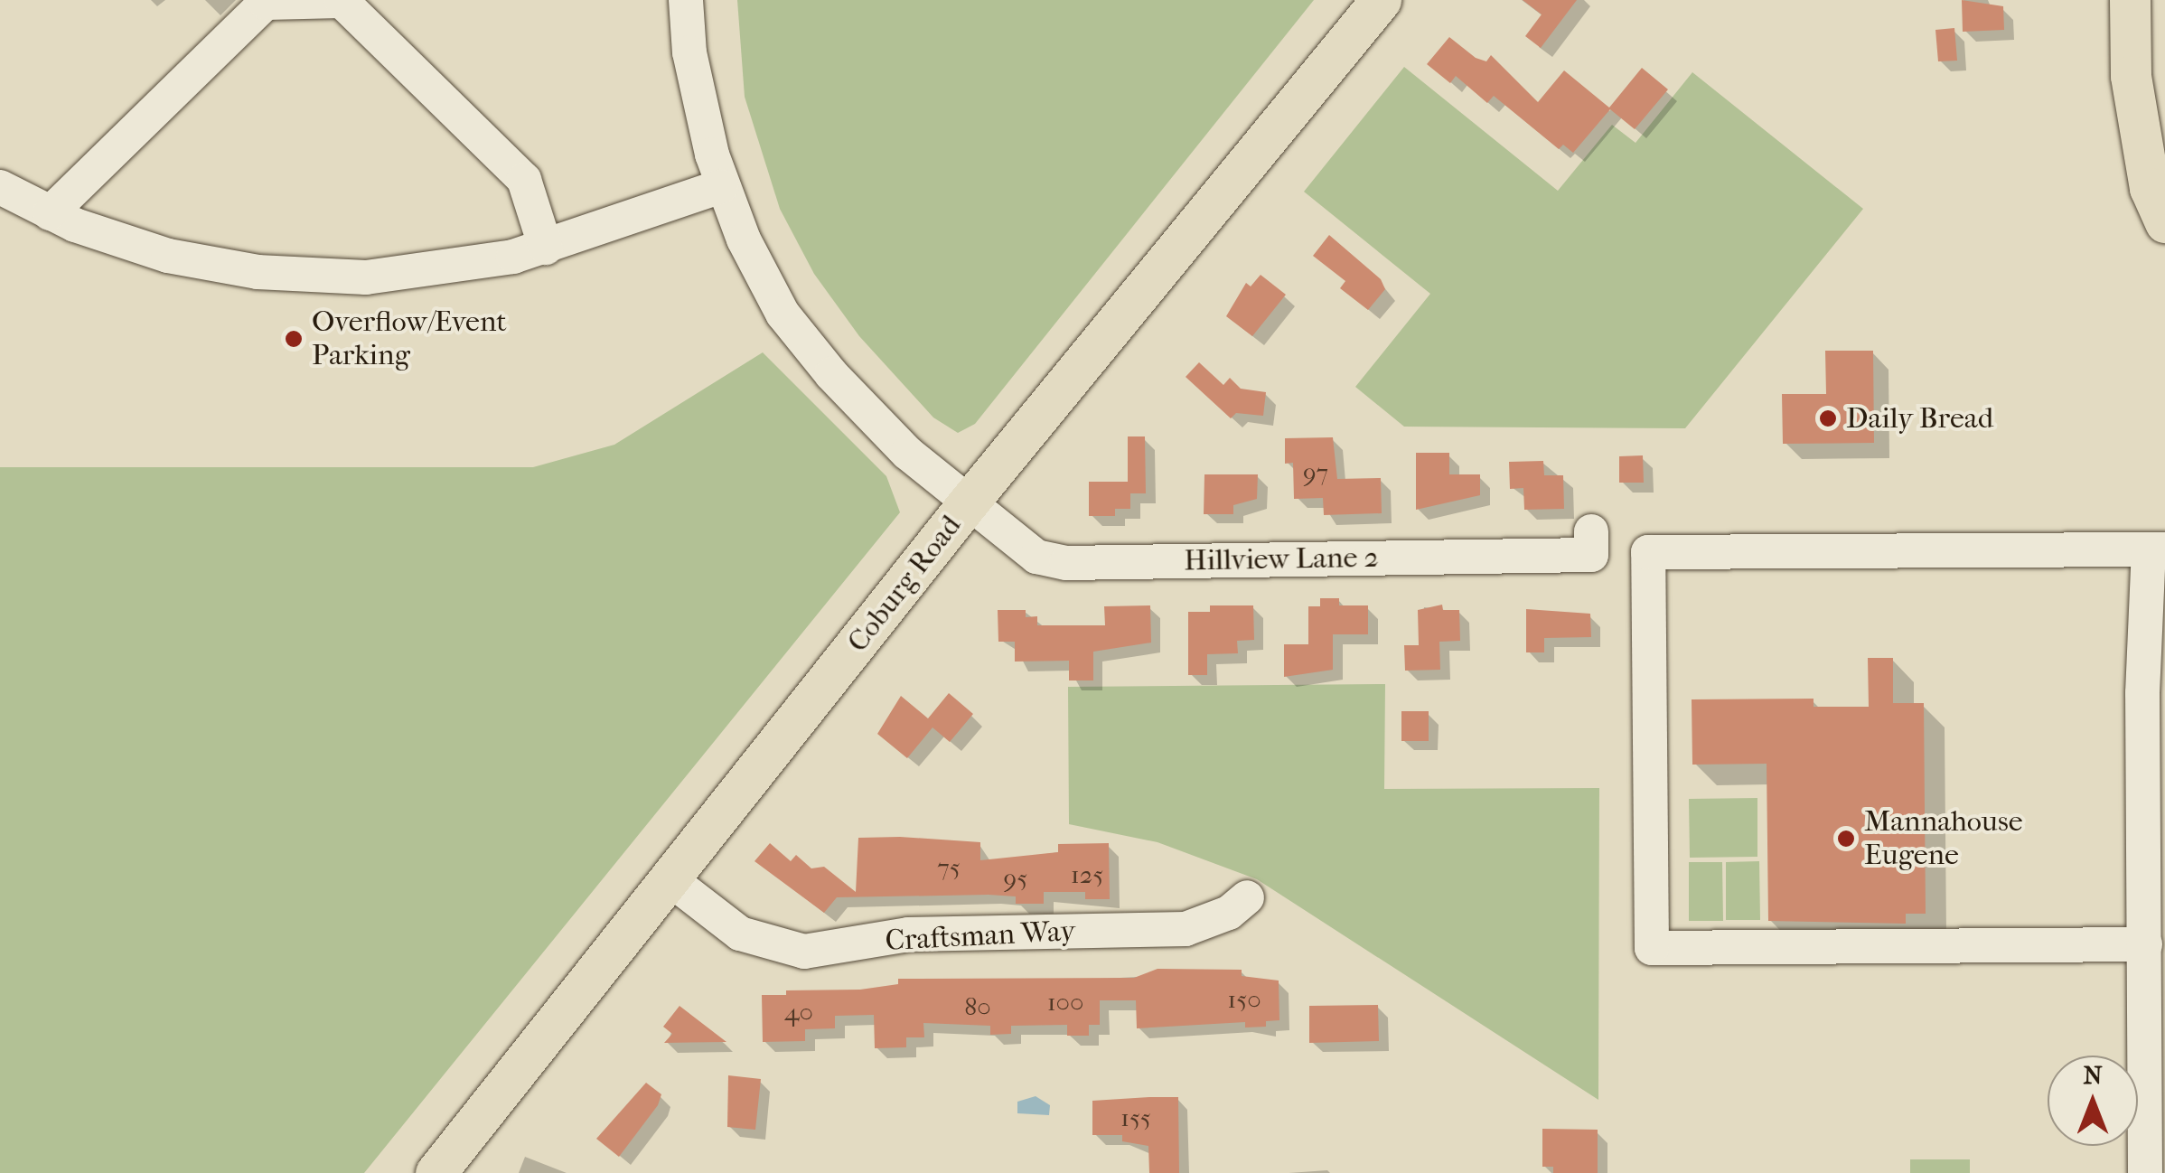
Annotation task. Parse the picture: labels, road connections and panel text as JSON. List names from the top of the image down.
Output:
{
  "streets": {
    "main road": ["Coburg Road"],
    "street": ["Hillview Lane 2", "Craftsman Way"]
  },
  "crossings": [
    ["Hillview Lane 2", "Coburg Road"],
    ["Coburg Road", "Craftsman Way"]
  ],
  "places": ["Overflow/Event Parking", "Daily Bread", "Mannahouse Eugene"],
  "house_numbers": [
    "97",
    "75",
    "125",
    "95",
    "150",
    "100",
    "80",
    "40",
    "155"
  ],
  "north": "top"
}
